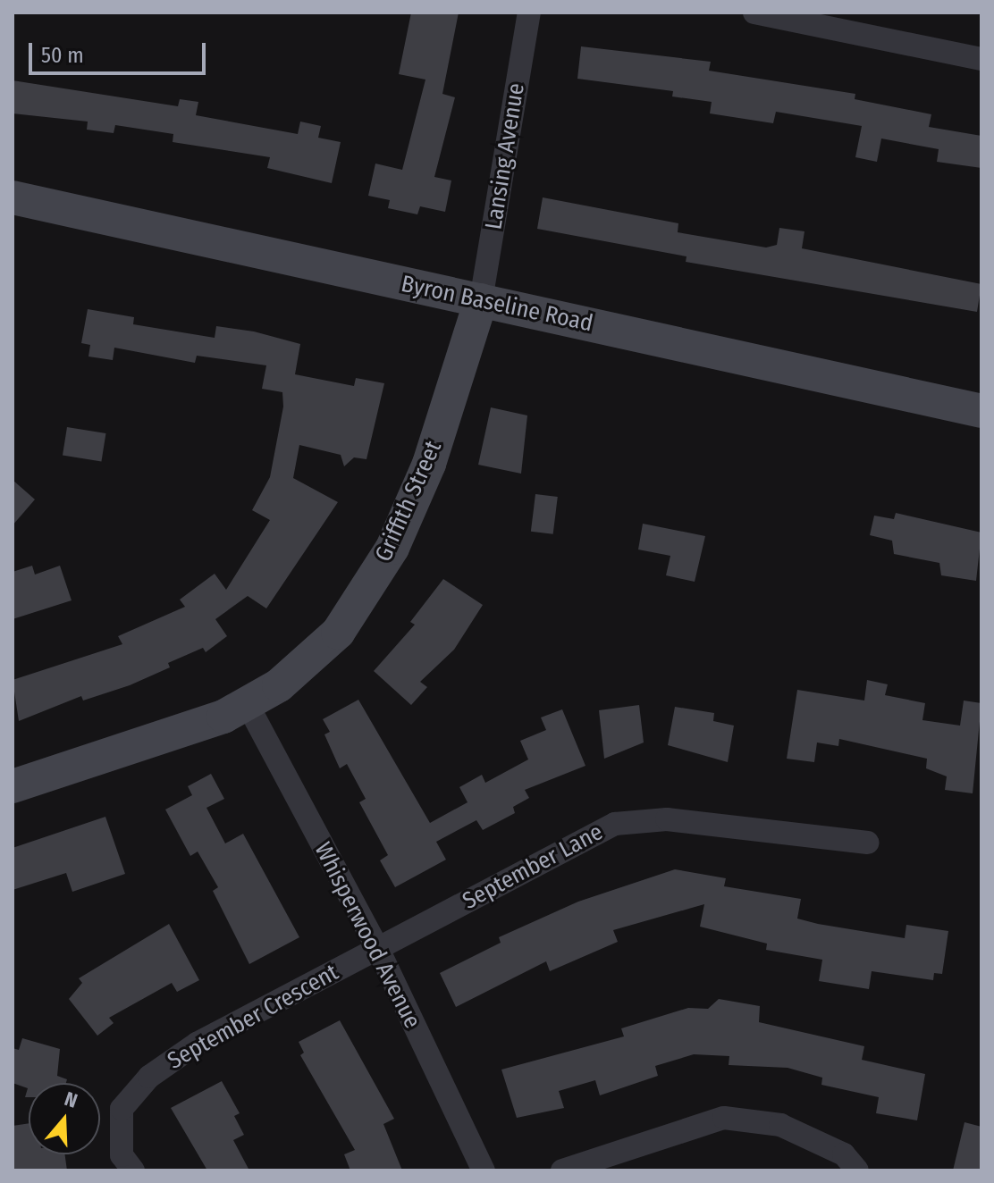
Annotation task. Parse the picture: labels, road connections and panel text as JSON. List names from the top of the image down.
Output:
{
  "streets": {
    "main road": ["Byron Baseline Road", "Griffith Street"],
    "street": [
      "Lansing Avenue",
      "September Lane",
      "Whisperwood Avenue",
      "September Crescent"
    ]
  },
  "crossings": [
    ["Lansing Avenue", "Byron Baseline Road"],
    ["Lansing Avenue", "Griffith Street"],
    ["Byron Baseline Road", "Griffith Street"],
    ["Griffith Street", "Whisperwood Avenue"],
    ["September Lane", "Whisperwood Avenue"],
    ["September Lane", "September Crescent"],
    ["Whisperwood Avenue", "September Crescent"]
  ],
  "scale_bar": "50 m",
  "north": "top"
}
